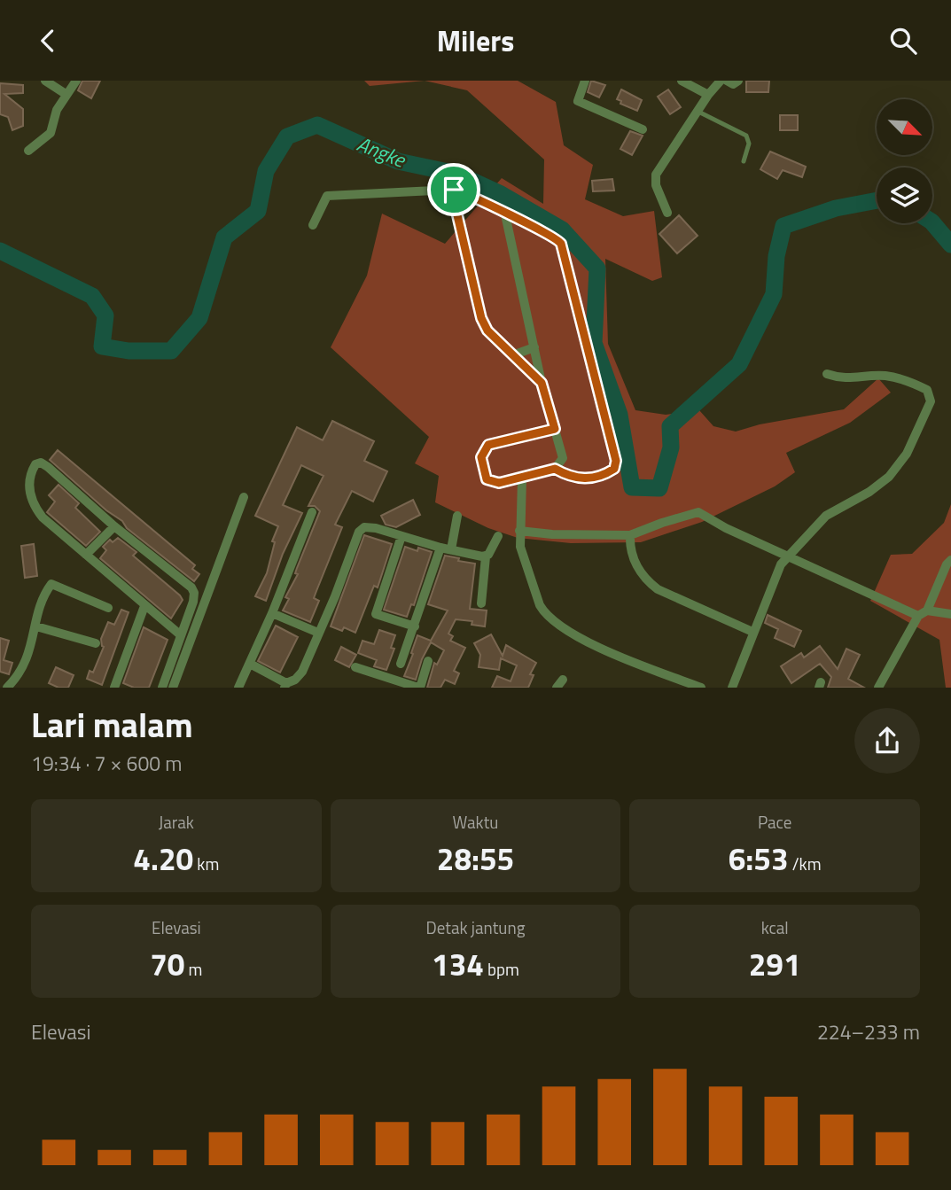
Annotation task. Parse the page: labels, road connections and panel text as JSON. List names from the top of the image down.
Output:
{
  "water": ["Angke"],
  "north": "bottom right",
  "page": {
    "header": "Milers",
    "heading": ["Lari malam", "19:34 · 7 × 600 m"],
    "stats": [
      ["Jarak", "4.20 km"],
      ["Waktu", "28:55"],
      ["Pace", "6:53 /km"],
      ["Elevasi", "70 m"],
      ["Detak jantung", "134 bpm"],
      ["kcal", "291"]
    ],
    "chart": ["Elevasi", "224–233 m"]
  }
}
